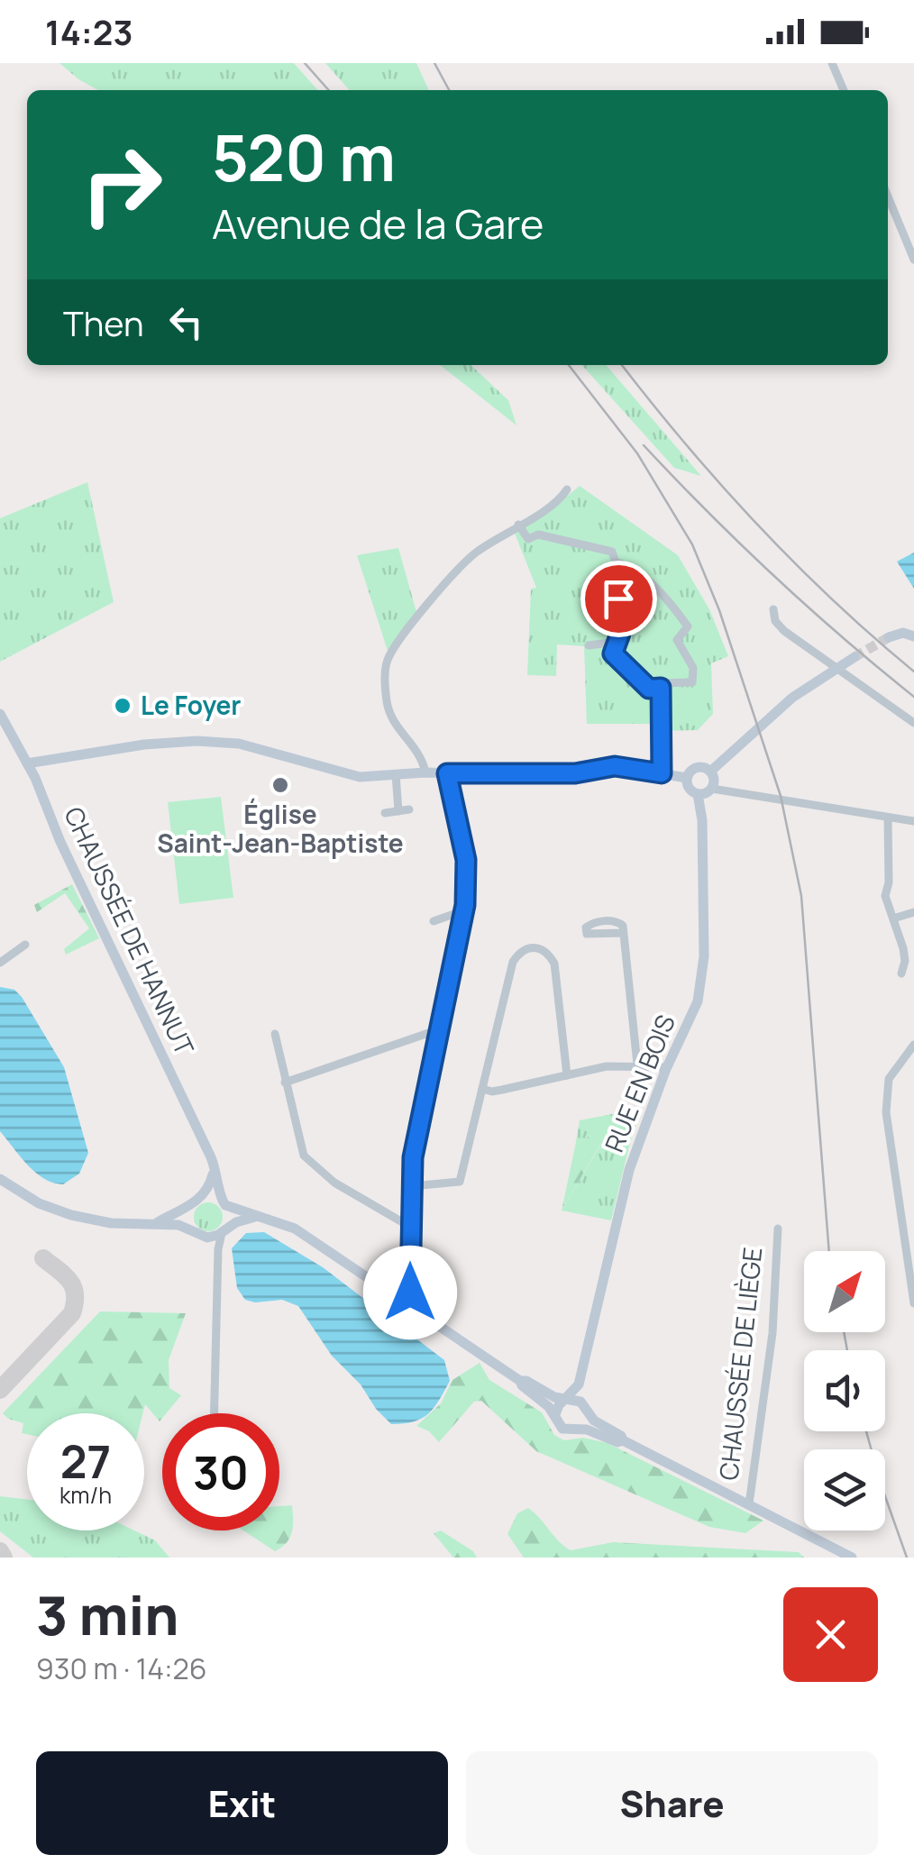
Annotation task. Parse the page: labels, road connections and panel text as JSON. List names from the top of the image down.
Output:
{
  "streets": {
    "street": ["CHAUSSÉE DE HANNUT", "RUE EN BOIS", "CHAUSSÉE DE LIÈGE"]
  },
  "crossings": [
    ["RUE EN BOIS", "CHAUSSÉE DE LIÈGE"]
  ],
  "places": ["Le Foyer", "Église Saint-Jean-Baptiste"],
  "north": "top right",
  "page": {
    "status": "14:23",
    "turn": ["520 m", "Avenue de la Gare"],
    "then": "Then",
    "speed": "27 km/h",
    "limit": "30",
    "heading": ["3 min", "930 m · 14:26"],
    "buttons": ["Exit", "Share"]
  }
}
